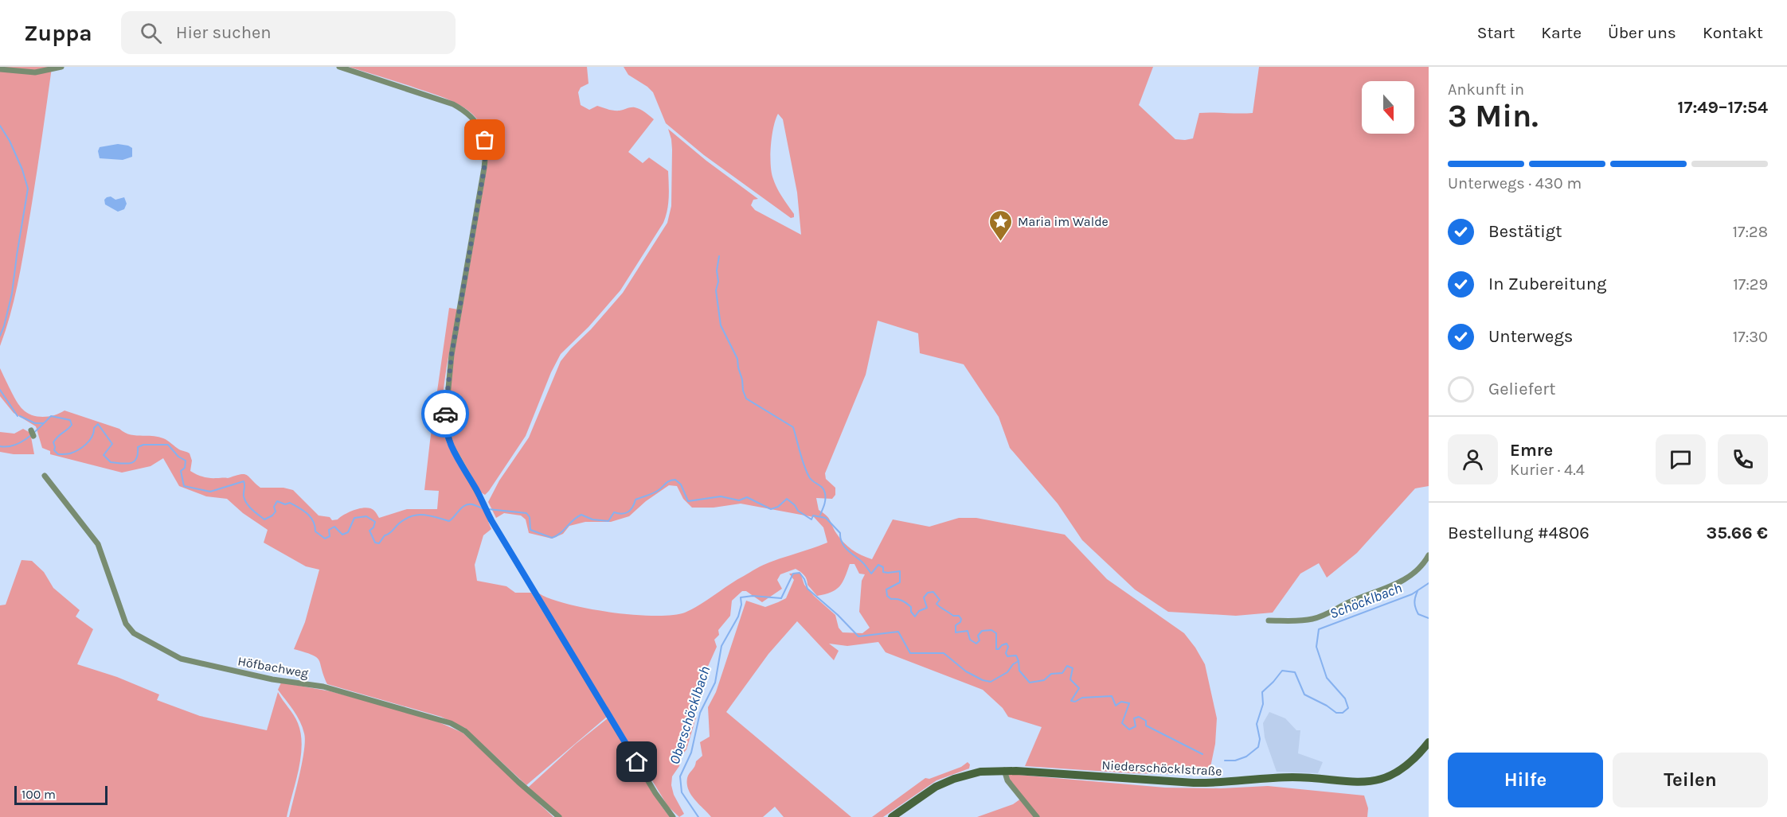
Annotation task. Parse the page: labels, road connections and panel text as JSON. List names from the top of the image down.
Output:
{
  "streets": {
    "main road": ["Niederschöcklstraße"],
    "street": ["Höfbachweg"]
  },
  "water": ["Schöcklbach", "Oberschöcklbach"],
  "places": {
    "place": ["Maria im Walde"]
  },
  "scale_bar": "100 m",
  "north": "bottom",
  "page": {
    "header": "Zuppa",
    "search": "Hier suchen",
    "nav": [
      "Start",
      "Karte",
      "Über uns",
      "Kontakt"
    ],
    "heading": ["3 Min.", "Ankunft in", "17:49–17:54"],
    "panel": [
      "Emre",
      "Kurier · 4.4",
      "Bestellung #4806",
      "35.66 €"
    ],
    "bar": "Unterwegs · 430 m",
    "list": [
      ["Bestätigt", "17:28"],
      ["In Zubereitung", "17:29"],
      ["Unterwegs", "17:30"],
      "Geliefert"
    ],
    "buttons": ["Hilfe", "Teilen"],
    "scale": "100 m"
  }
}
